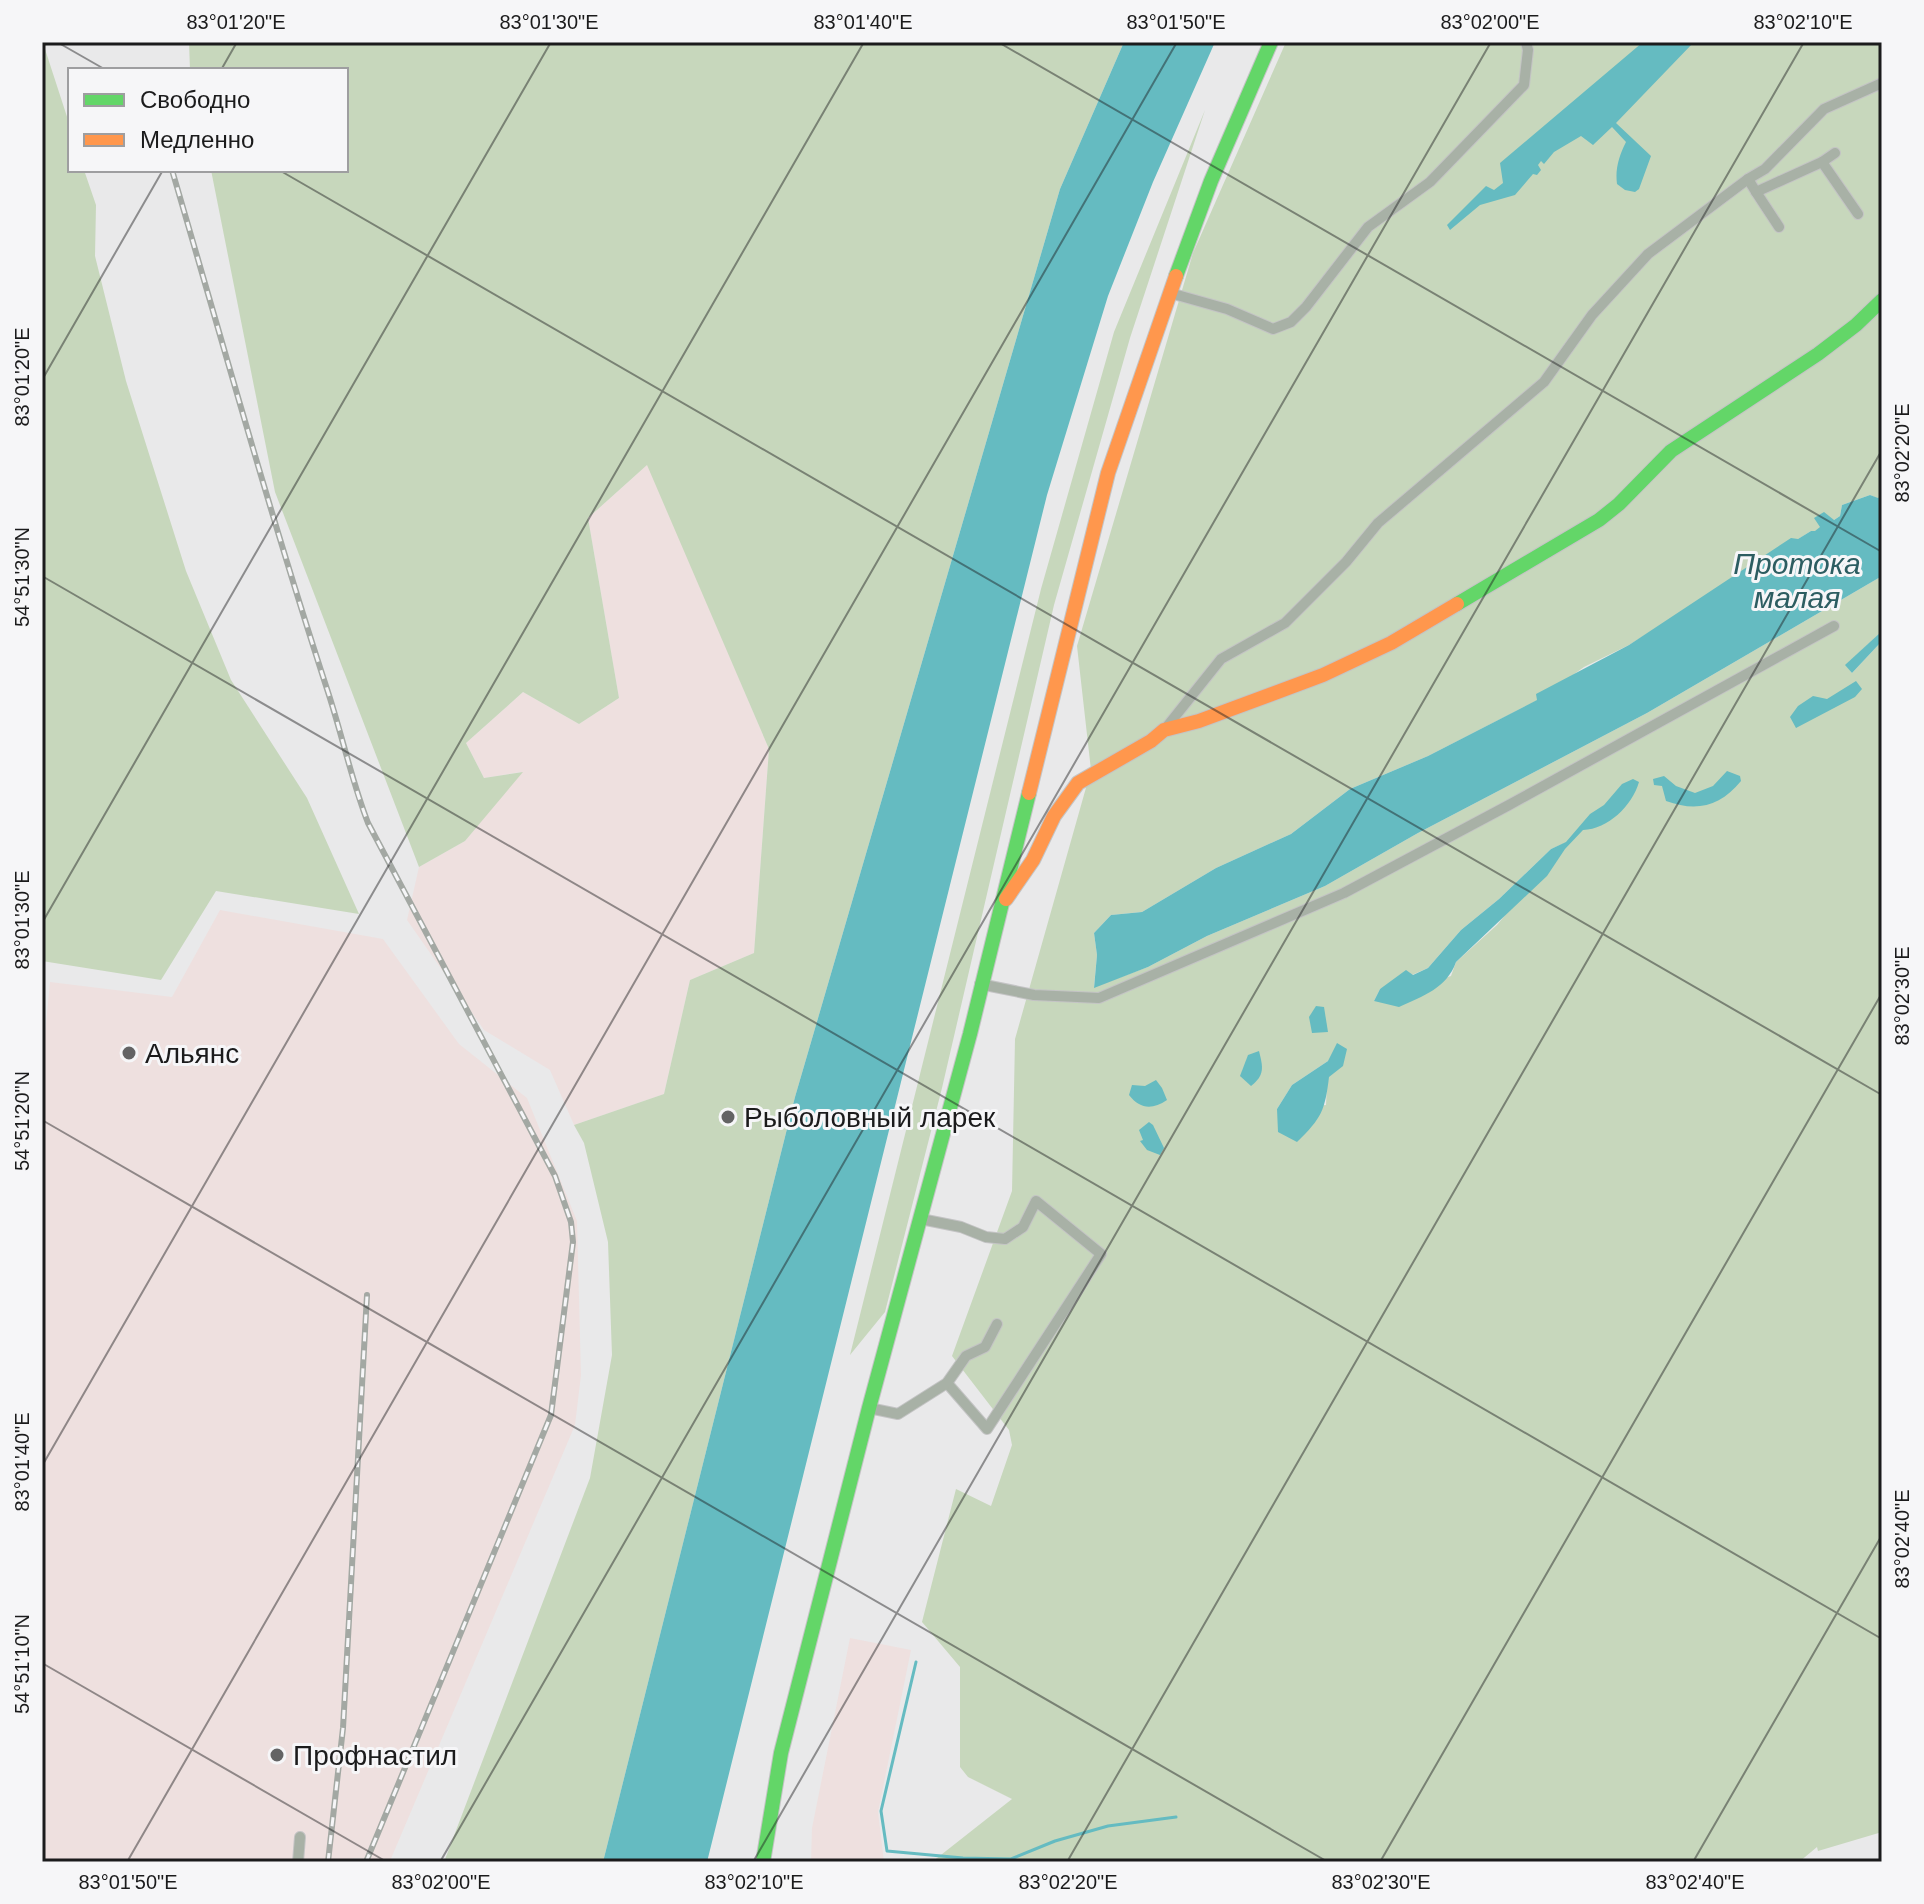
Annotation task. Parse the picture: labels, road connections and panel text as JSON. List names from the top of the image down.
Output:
{
  "water": ["Протока малая"],
  "places": ["Альянс", "Рыболовный ларек", "Профнастил"],
  "legend": ["Свободно", "Медленно"],
  "coordinates": [
    "83°01'20\"E",
    "83°01'30\"E",
    "83°01'40\"E",
    "83°01'50\"E",
    "83°02'00\"E",
    "83°02'10\"E",
    "83°02'20\"E",
    "54°51'30\"N",
    "83°02'30\"E",
    "54°51'20\"N",
    "83°02'40\"E",
    "54°51'10\"N"
  ]
}
